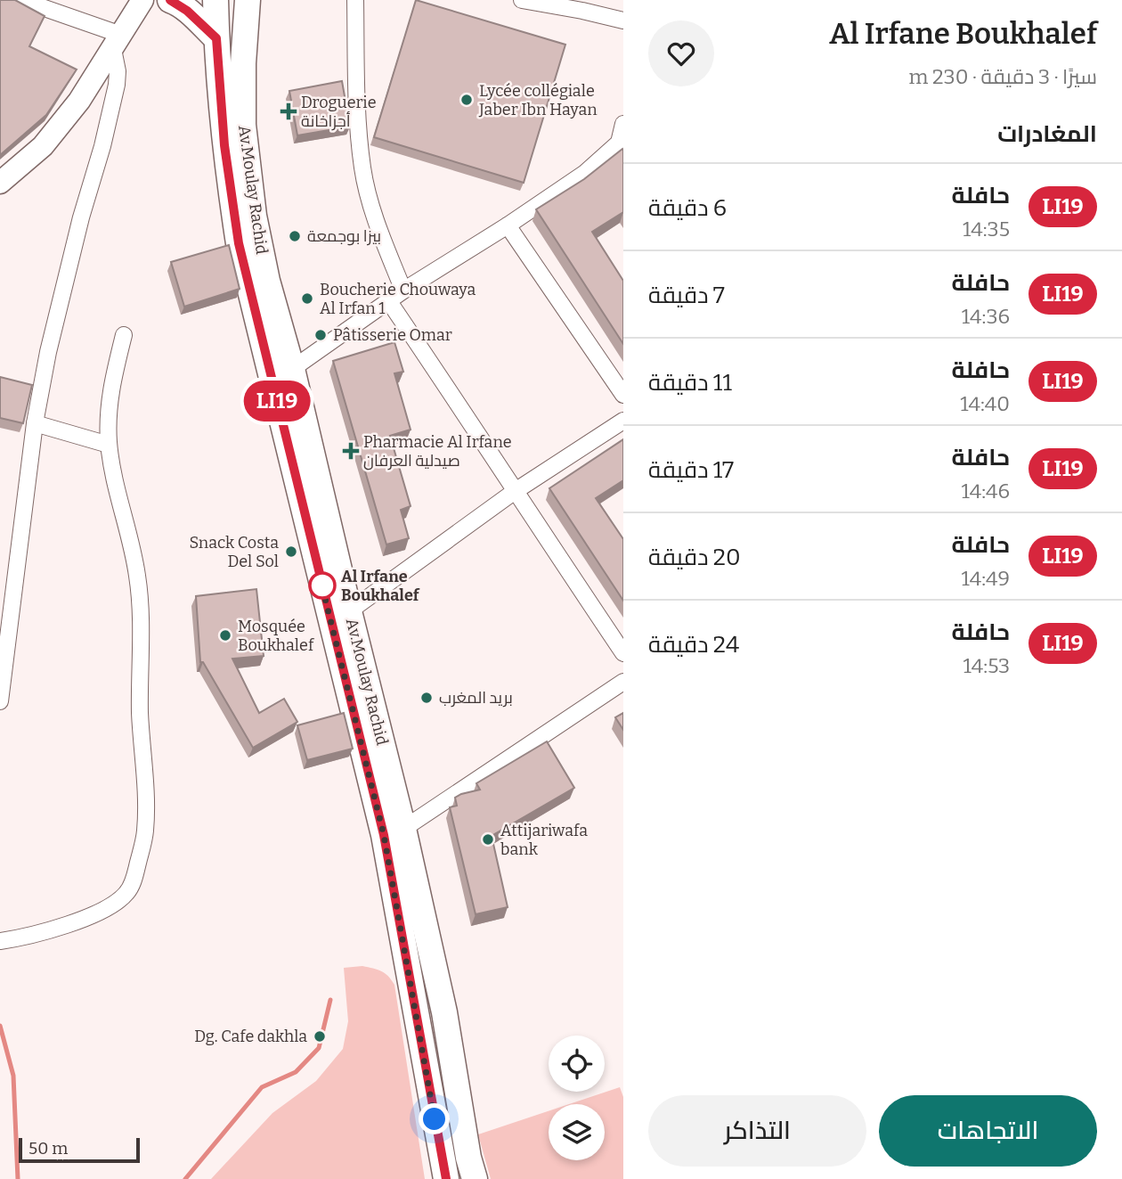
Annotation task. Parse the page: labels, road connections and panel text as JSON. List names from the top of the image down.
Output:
{
  "streets": {
    "main road": ["Av.Moulay Rachid"]
  },
  "places": {
    "other": [
      "Lycée collégiale Jaber Ibn Hayan",
      "بيزا بوجمعة",
      "Boucherie Chouwaya Al Irfan 1",
      "Pâtisserie Omar",
      "Snack Costa Del Sol",
      "Al Irfane Boukhalef",
      "Mosquée Boukhalef",
      "بريد المغرب",
      "Attijariwafa bank",
      "Dg. Cafe dakhla"
    ],
    "health": ["Droguerie أجزاخانة", "Pharmacie Al Irfane صيدلية العرفان"]
  },
  "lines": ["bus line LI19"],
  "scale_bar": "50 m",
  "page": {
    "heading": [
      ["Al Irfane Boukhalef", "سيرًا · 3 دقيقة · 230 m"],
      "المغادرات"
    ],
    "on_map": "LI19",
    "list": [
      {
        "mark": "LI19",
        "name": "حافلة",
        "note": "14:35",
        "value": "6 دقيقة"
      },
      {
        "mark": "LI19",
        "name": "حافلة",
        "note": "14:36",
        "value": "7 دقيقة"
      },
      {
        "mark": "LI19",
        "name": "حافلة",
        "note": "14:40",
        "value": "11 دقيقة"
      },
      {
        "mark": "LI19",
        "name": "حافلة",
        "note": "14:46",
        "value": "17 دقيقة"
      },
      {
        "mark": "LI19",
        "name": "حافلة",
        "note": "14:49",
        "value": "20 دقيقة"
      },
      {
        "mark": "LI19",
        "name": "حافلة",
        "note": "14:53",
        "value": "24 دقيقة"
      }
    ],
    "buttons": ["الاتجاهات", "التذاكر"],
    "scale": "50 m"
  }
}
